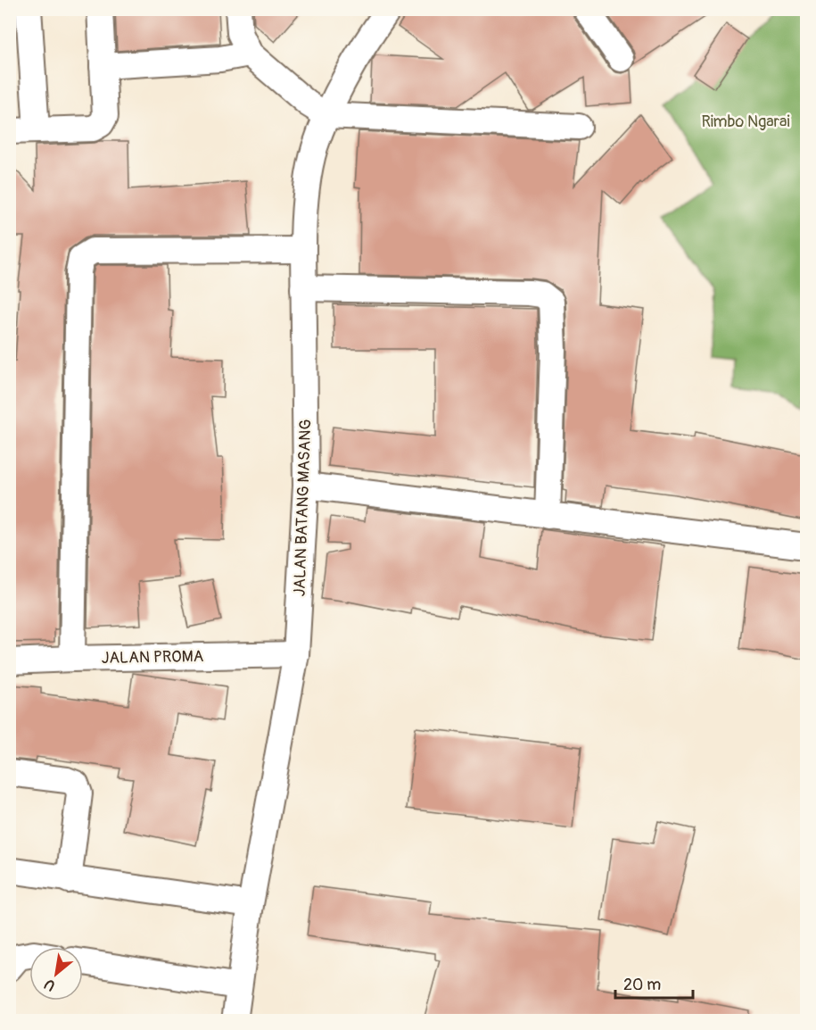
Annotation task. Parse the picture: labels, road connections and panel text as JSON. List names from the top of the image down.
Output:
{
  "streets": {
    "street": ["JALAN BATANG MASANG", "JALAN PROMA"]
  },
  "crossings": [
    ["JALAN BATANG MASANG", "JALAN PROMA"]
  ],
  "parks": ["Rimbo Ngarai"],
  "scale_bar": "20 m",
  "north": "bottom left"
}
